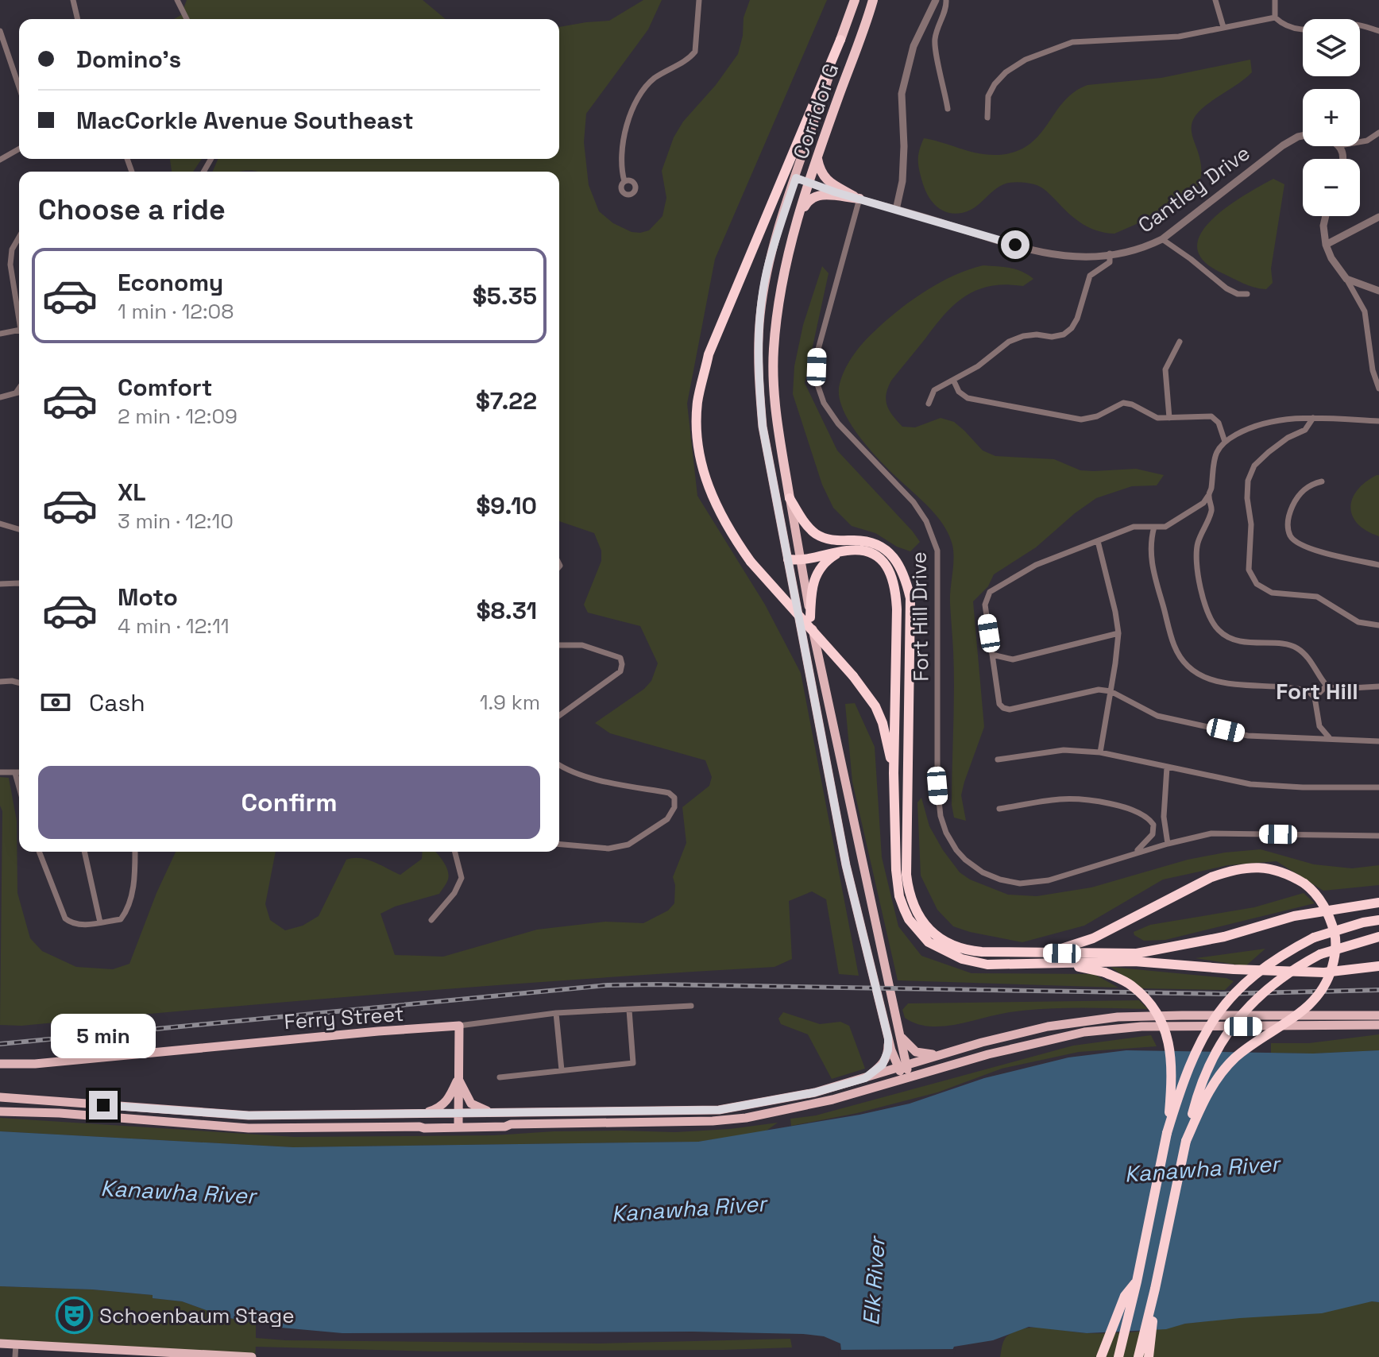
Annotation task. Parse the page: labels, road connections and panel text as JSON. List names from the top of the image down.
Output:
{
  "streets": {
    "highway": ["Corridor G"],
    "main road": ["Ferry Street"],
    "street": ["Cantley Drive", "Fort Hill Drive"]
  },
  "crossings": [
    ["Corridor G", "Cantley Drive"],
    ["Cantley Drive", "Fort Hill Drive"]
  ],
  "districts": ["Fort Hill"],
  "water": ["Kanawha River", "Elk River"],
  "places": {
    "theatre": ["Schoenbaum Stage"]
  },
  "page": {
    "map_buttons": ["+", "−"],
    "banner": ["Domino's", "MacCorkle Avenue Southeast"],
    "heading": "Choose a ride",
    "list": [
      {
        "name": "Economy",
        "note": "1 min · 12:08",
        "value": "$5.35"
      },
      {
        "name": "Comfort",
        "note": "2 min · 12:09",
        "value": "$7.22"
      },
      {
        "name": "XL",
        "note": "3 min · 12:10",
        "value": "$9.10"
      },
      {
        "name": "Moto",
        "note": "4 min · 12:11",
        "value": "$8.31"
      }
    ],
    "pay": ["Cash", "1.9 km"],
    "buttons": "Confirm",
    "bubble": "5 min"
  }
}
